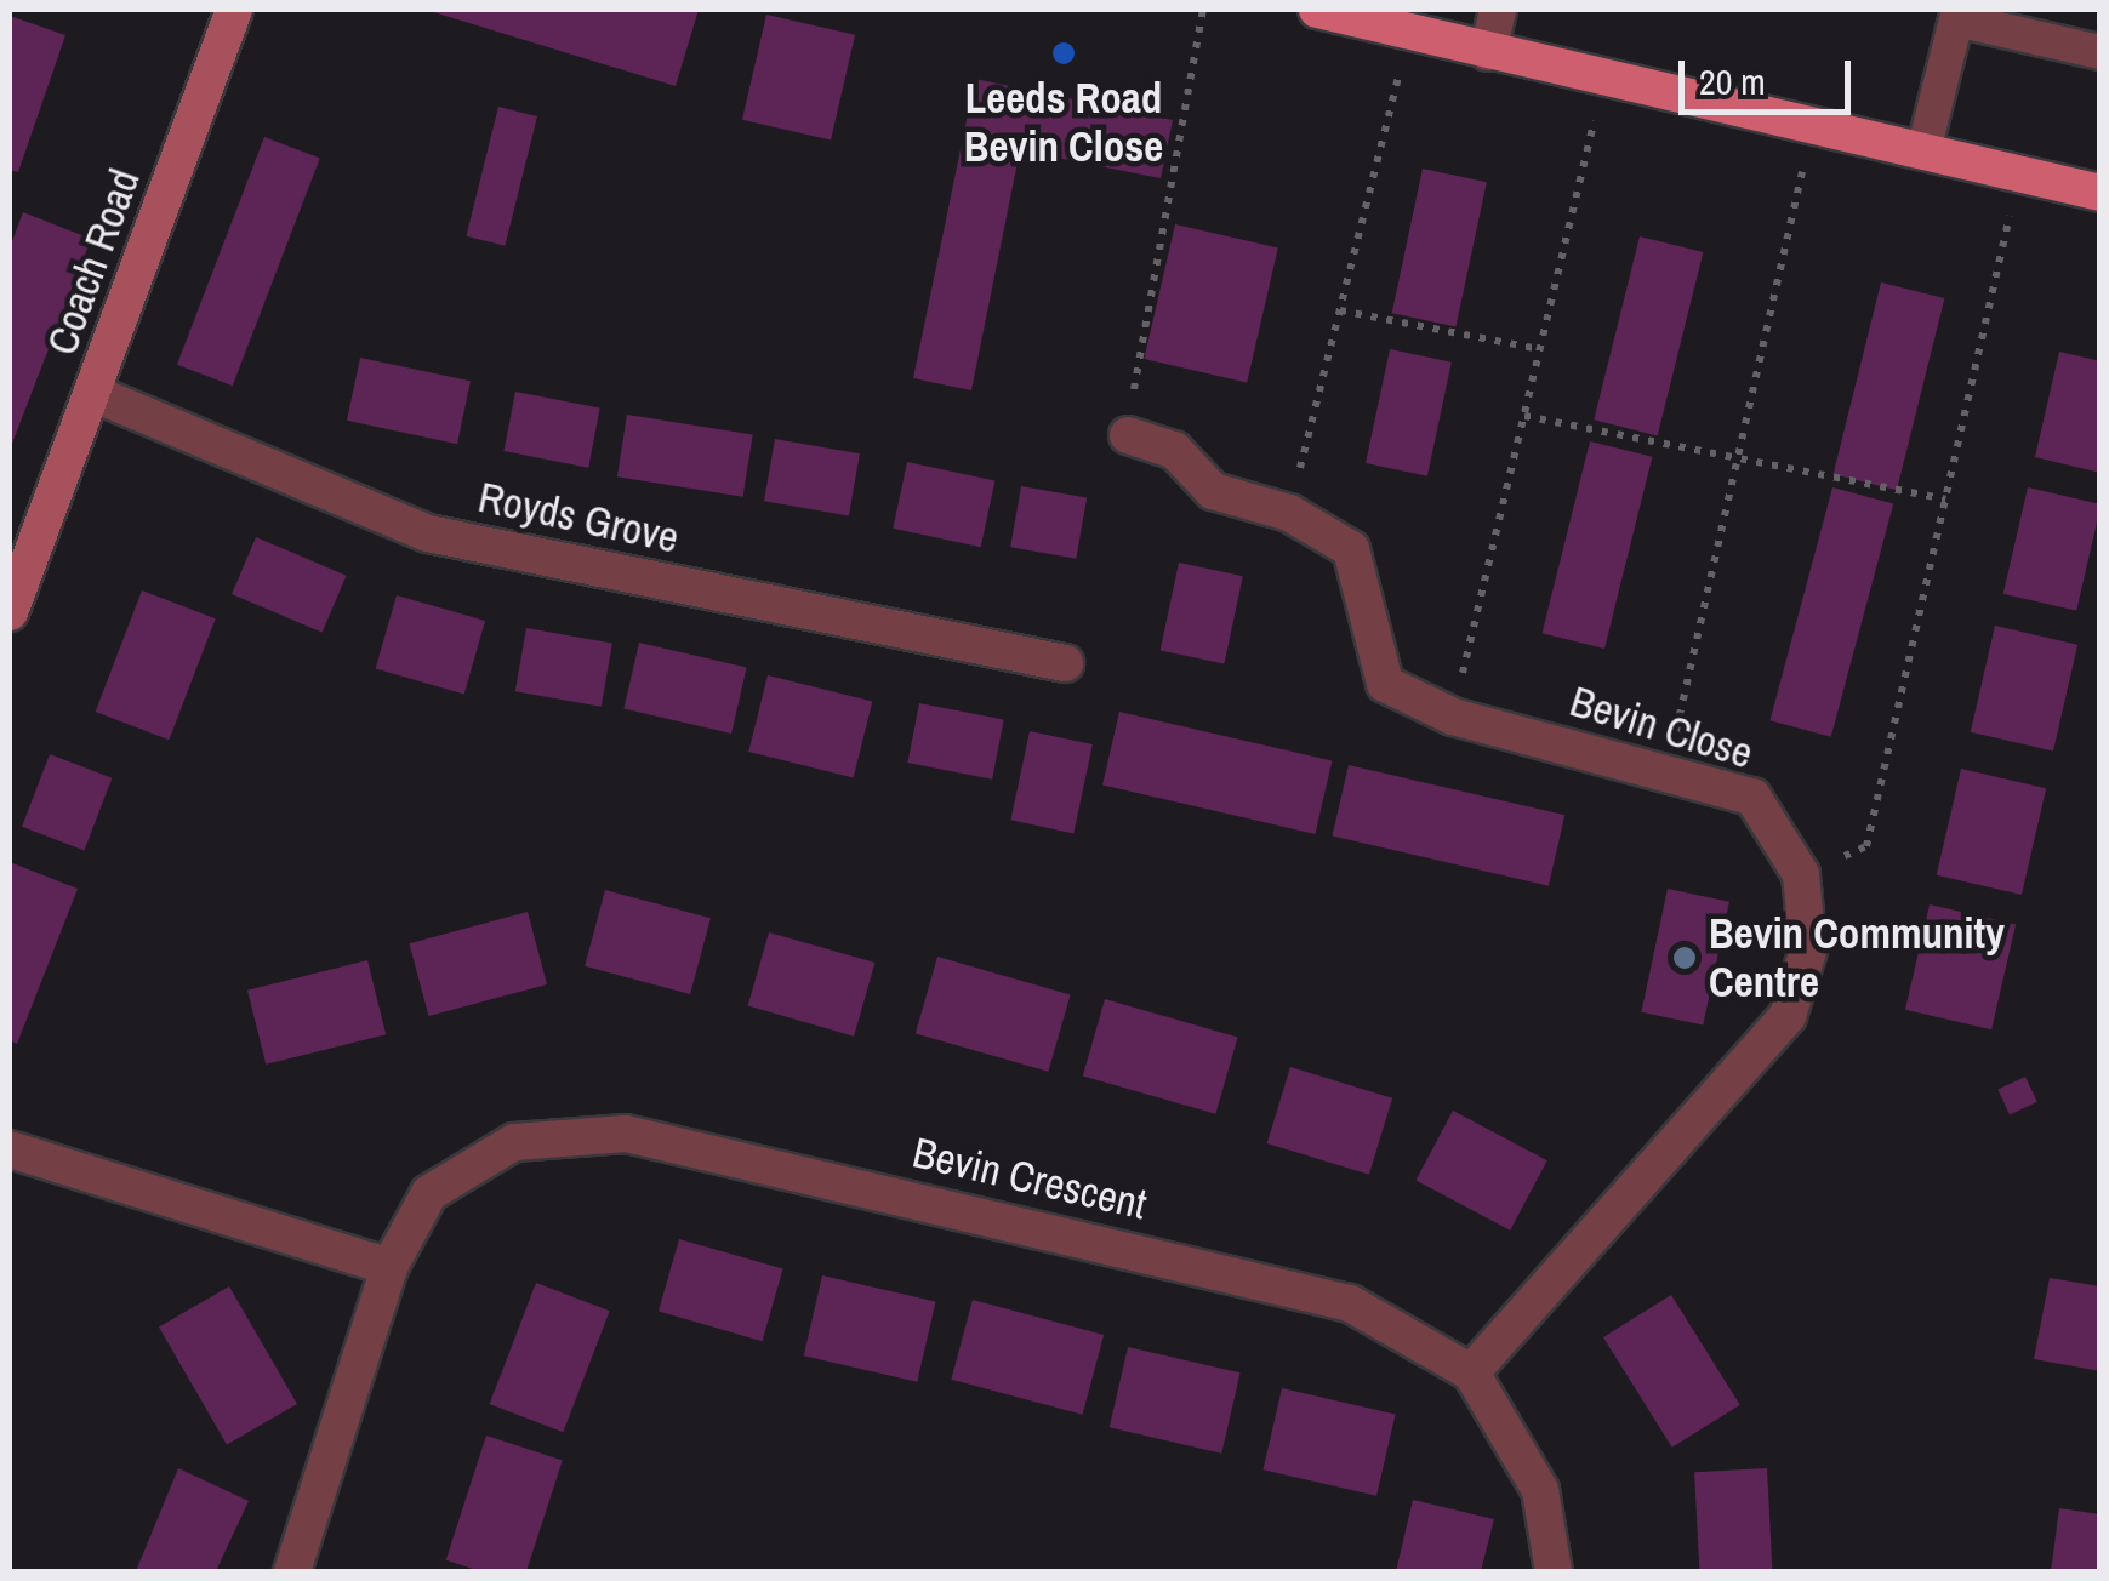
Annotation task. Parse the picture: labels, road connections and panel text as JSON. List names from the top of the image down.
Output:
{
  "streets": {
    "street": [
      "Coach Road",
      "Royds Grove",
      "Bevin Close",
      "Bevin Crescent"
    ]
  },
  "crossings": [
    ["Coach Road", "Royds Grove"],
    ["Bevin Close", "Bevin Crescent"]
  ],
  "places": ["Leeds Road Bevin Close", "Bevin Community Centre"],
  "scale_bar": "20 m"
}
